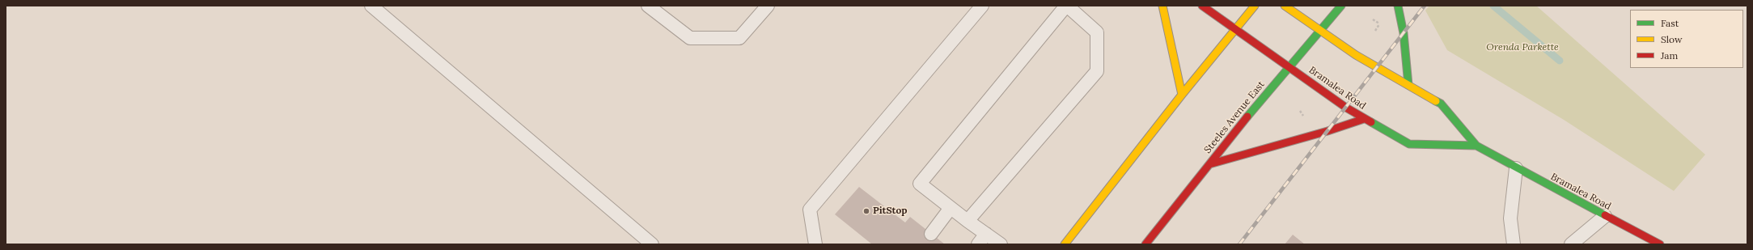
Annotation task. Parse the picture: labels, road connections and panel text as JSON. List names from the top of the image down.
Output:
{
  "streets": {
    "main road": ["Bramalea Road", "Steeles Avenue East"]
  },
  "crossings": [
    ["Bramalea Road", "Steeles Avenue East"]
  ],
  "parks": ["Orenda Parkette"],
  "places": ["PitStop"],
  "legend": ["Fast", "Slow", "Jam"]
}
